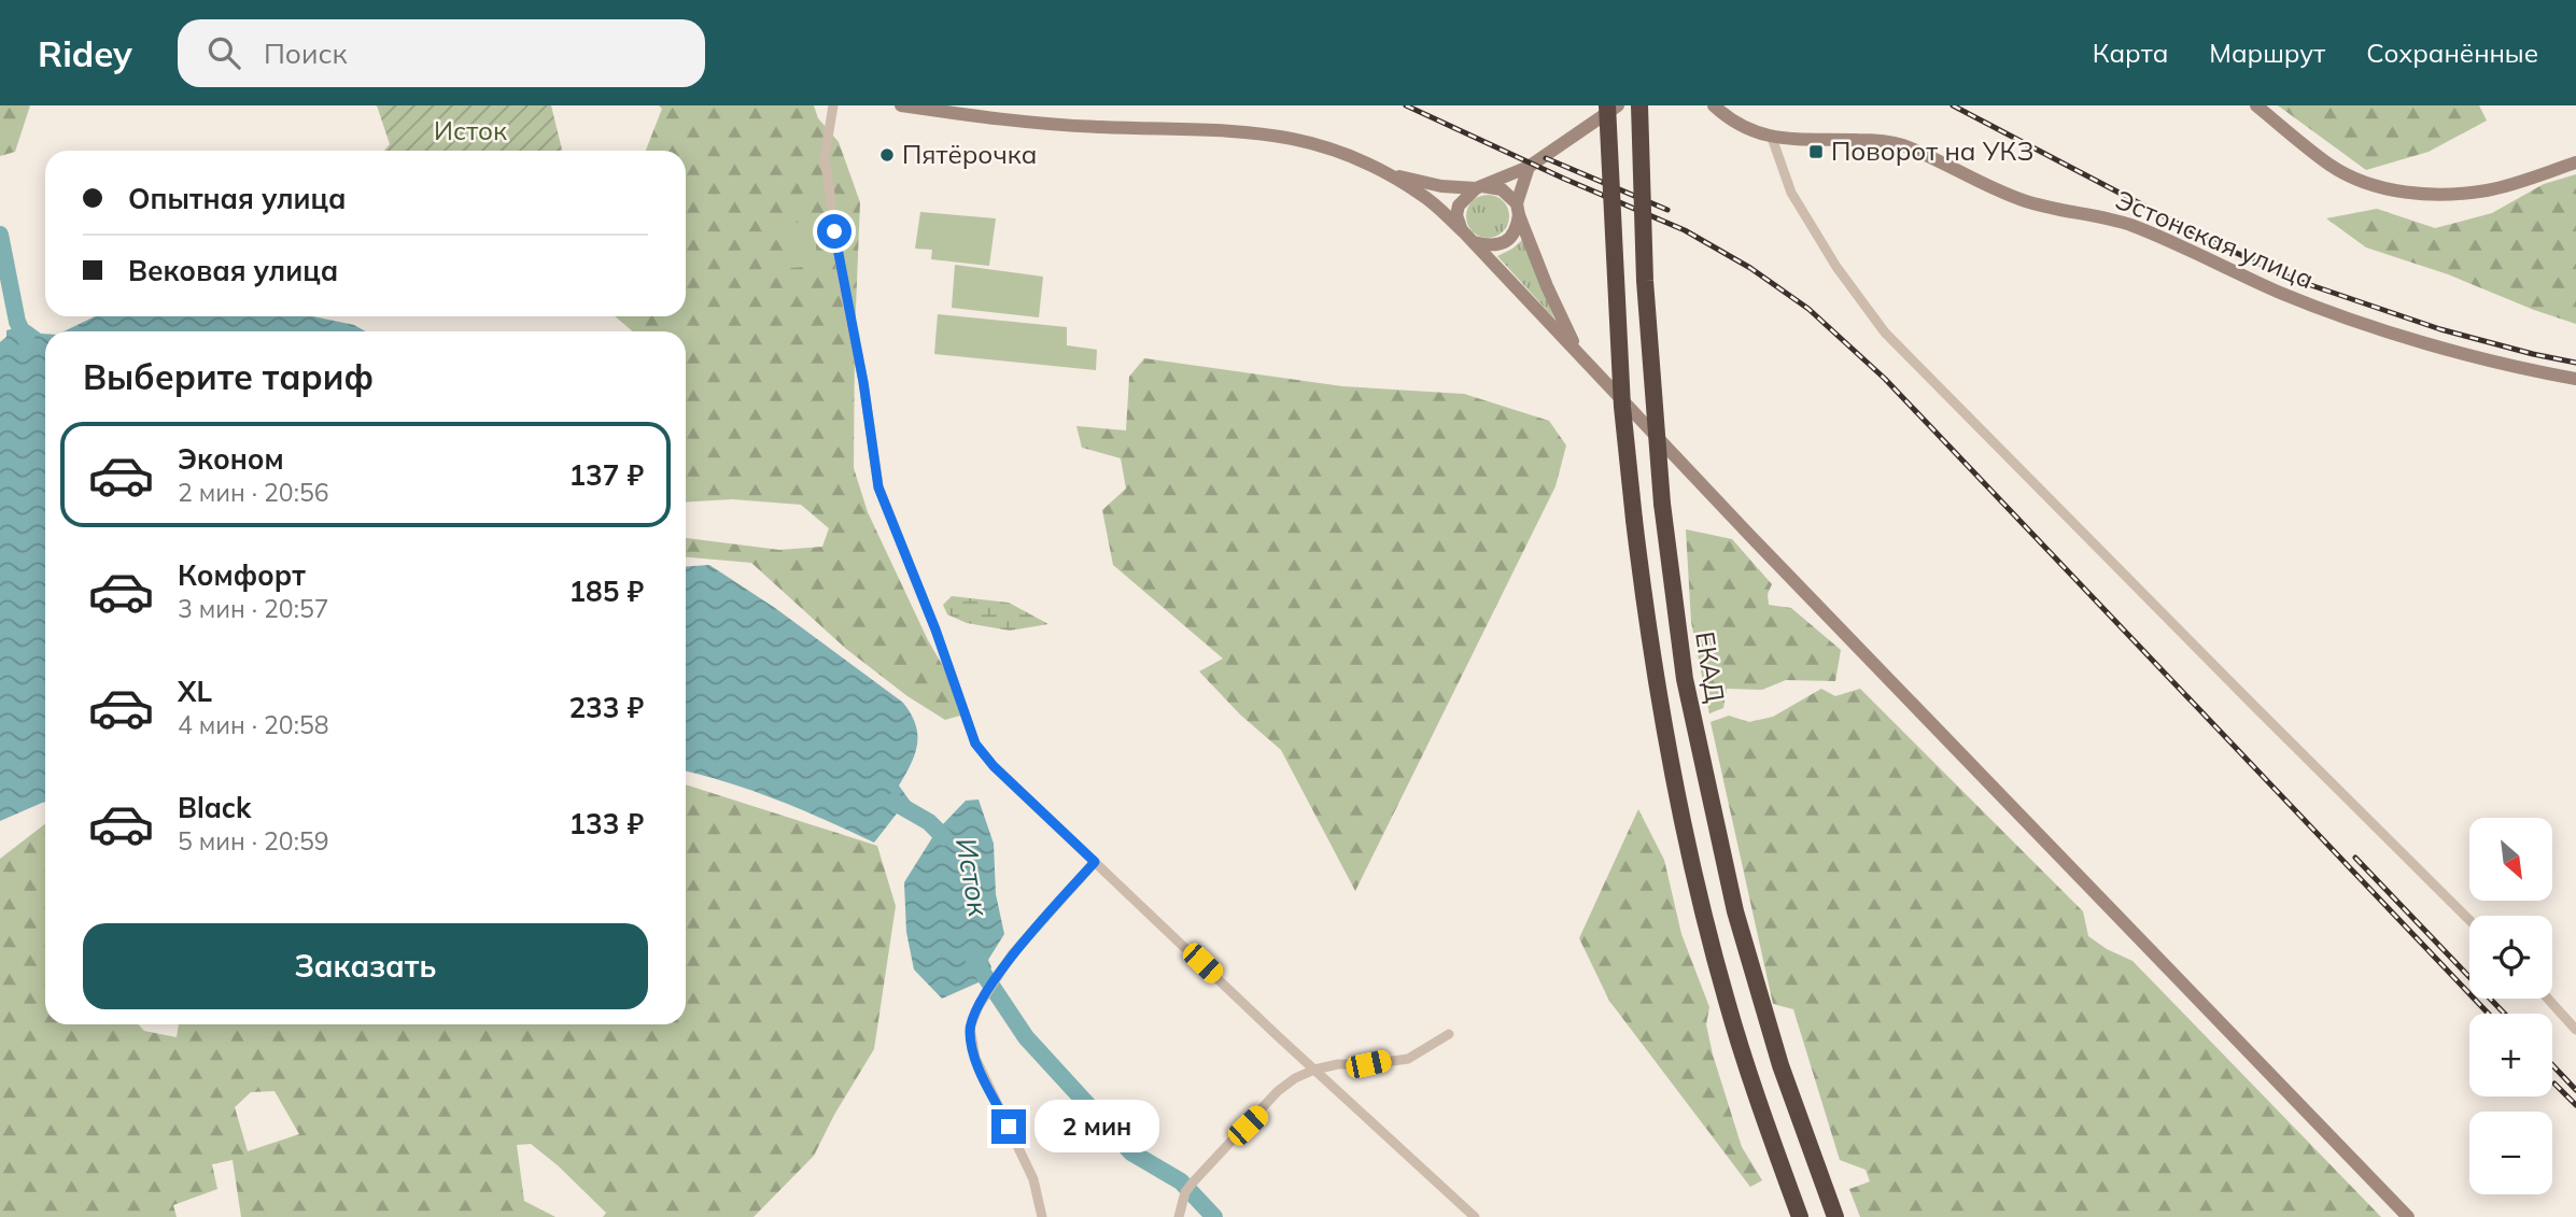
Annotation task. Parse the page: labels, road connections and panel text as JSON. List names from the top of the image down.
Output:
{
  "streets": {
    "highway": ["ЕКАД"],
    "main road": ["Эстонская улица"]
  },
  "water": ["Исток"],
  "parks": ["Исток"],
  "places": {
    "transit": ["Поворот на УКЗ"],
    "other": ["Пятёрочка"]
  },
  "north": "bottom right",
  "page": {
    "header": "Ridey",
    "search": "Поиск",
    "nav": ["Карта", "Маршрут", "Сохранённые"],
    "banner": ["Опытная улица", "Вековая улица"],
    "heading": "Выберите тариф",
    "list": [
      {
        "name": "Эконом",
        "note": "2 мин · 20:56",
        "value": "137 ₽"
      },
      {
        "name": "Комфорт",
        "note": "3 мин · 20:57",
        "value": "185 ₽"
      },
      {
        "name": "XL",
        "note": "4 мин · 20:58",
        "value": "233 ₽"
      },
      {
        "name": "Black",
        "note": "5 мин · 20:59",
        "value": "133 ₽"
      }
    ],
    "map_buttons": ["+", "−"],
    "buttons": "Заказать",
    "bubble": "2 мин"
  }
}
